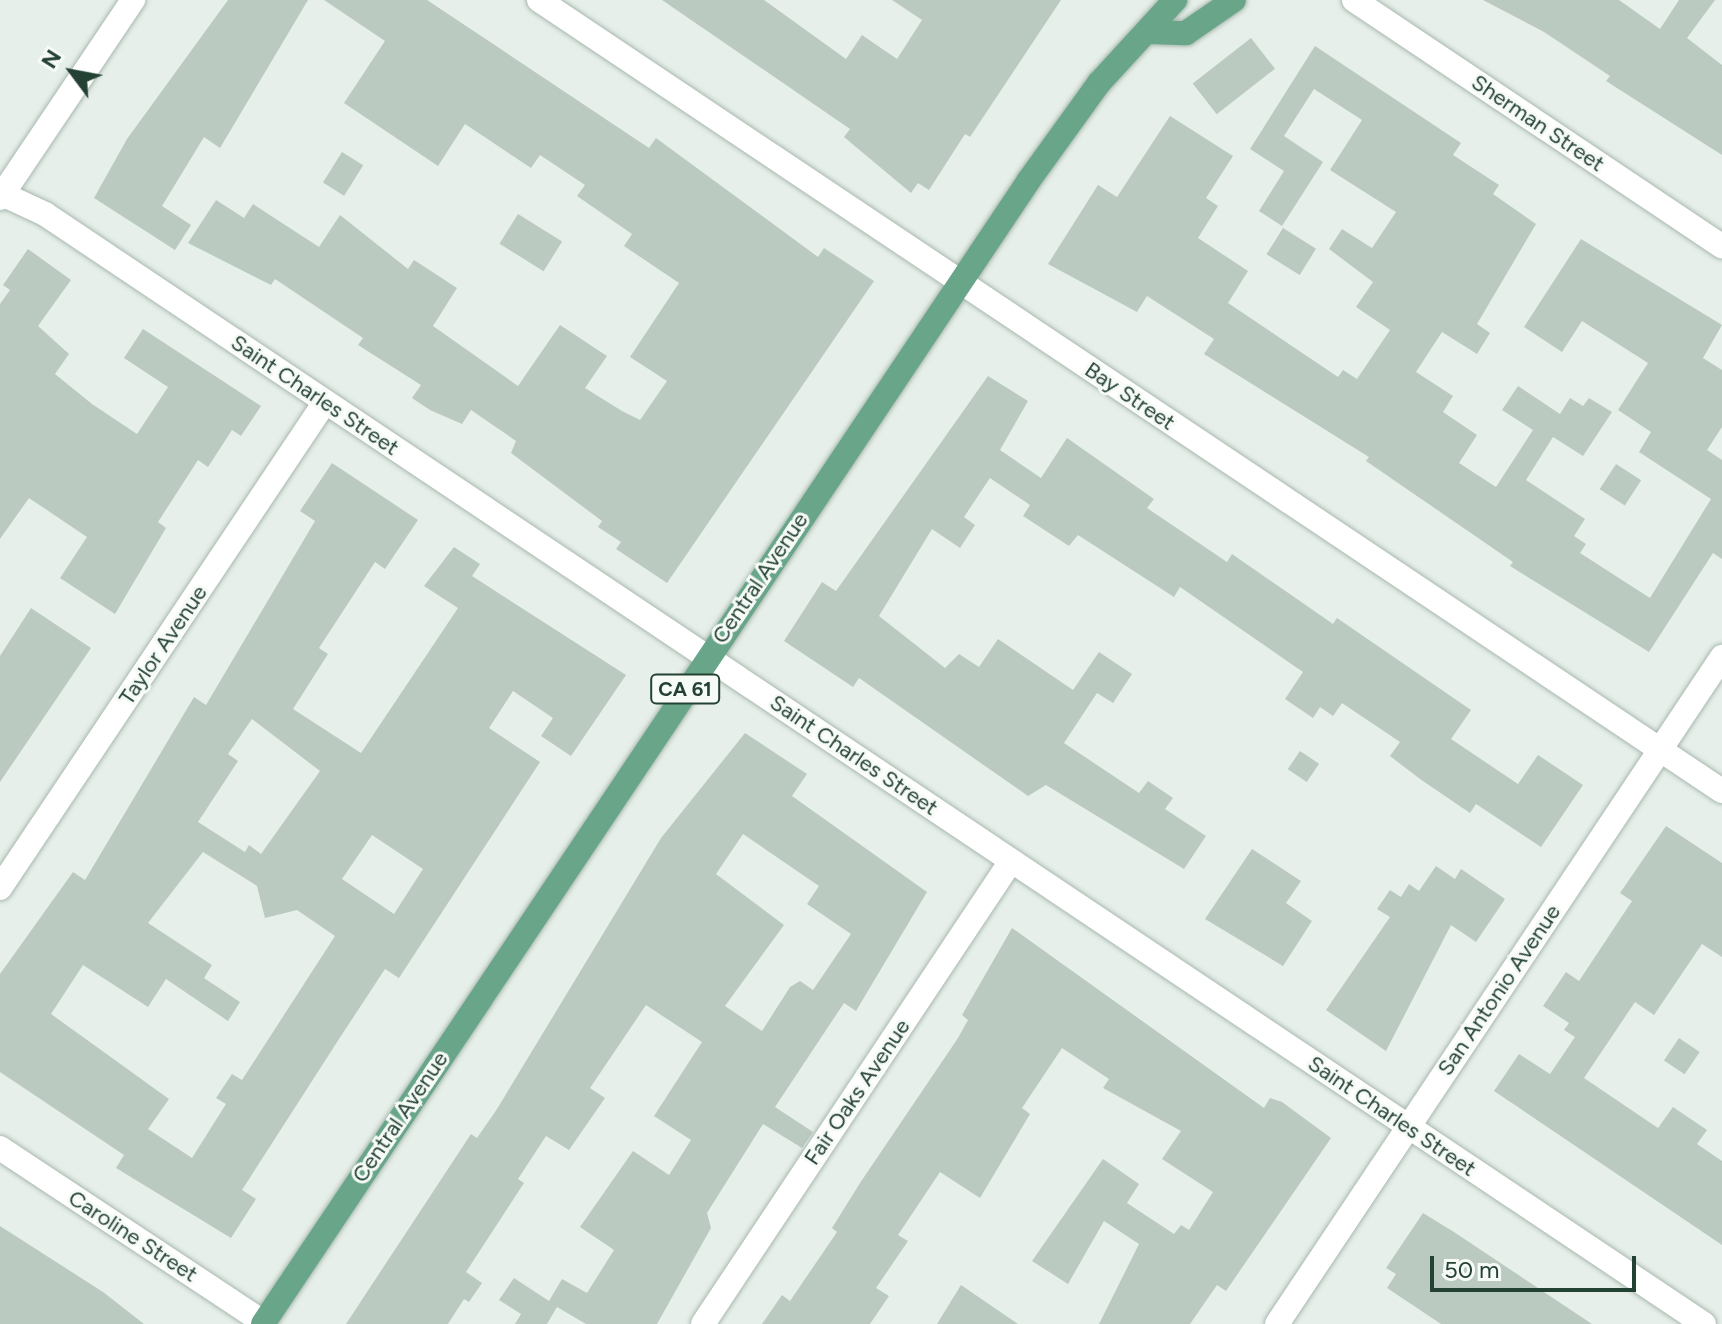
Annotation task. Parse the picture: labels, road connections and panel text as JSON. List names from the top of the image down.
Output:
{
  "streets": {
    "main road": ["Central Avenue", "CA 61"],
    "street": [
      "Sherman Street",
      "Saint Charles Street",
      "Bay Street",
      "Taylor Avenue",
      "San Antonio Avenue",
      "Fair Oaks Avenue",
      "Caroline Street"
    ]
  },
  "crossings": [
    ["Saint Charles Street", "Central Avenue"],
    ["Saint Charles Street", "Taylor Avenue"],
    ["Saint Charles Street", "San Antonio Avenue"],
    ["Saint Charles Street", "Fair Oaks Avenue"],
    ["Bay Street", "Central Avenue"],
    ["Bay Street", "San Antonio Avenue"],
    ["Central Avenue", "CA 61"],
    ["Central Avenue", "Caroline Street"]
  ],
  "scale_bar": "50 m",
  "north": "top left"
}
